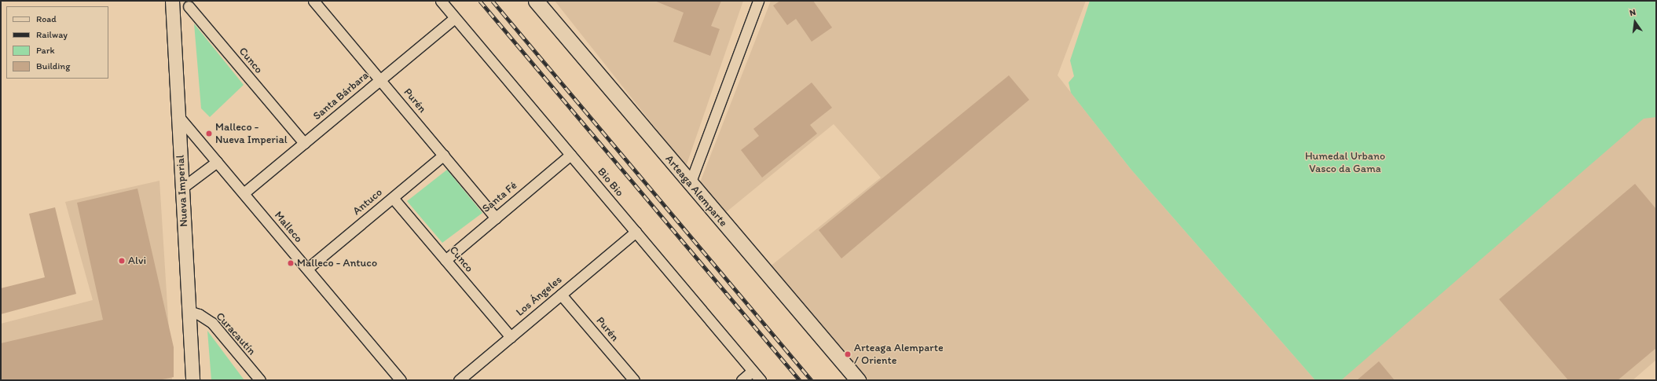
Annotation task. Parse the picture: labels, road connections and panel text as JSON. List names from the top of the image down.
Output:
{
  "streets": {
    "main road": ["Arteaga Alemparte"],
    "street": [
      "Cunco",
      "Santa Bárbara",
      "Purén",
      "Bio Bio",
      "Nueva Imperial",
      "Santa Fé",
      "Antuco",
      "Malleco",
      "Los Ángeles",
      "Curacautín"
    ]
  },
  "crossings": [
    ["Cunco", "Santa Bárbara"],
    ["Cunco", "Nueva Imperial"],
    ["Cunco", "Santa Fé"],
    ["Cunco", "Antuco"],
    ["Cunco", "Los Ángeles"],
    ["Santa Bárbara", "Purén"],
    ["Santa Bárbara", "Bio Bio"],
    ["Santa Bárbara", "Malleco"],
    ["Purén", "Santa Fé"],
    ["Purén", "Antuco"],
    ["Purén", "Los Ángeles"],
    ["Bio Bio", "Santa Fé"],
    ["Bio Bio", "Los Ángeles"],
    ["Nueva Imperial", "Malleco"],
    ["Nueva Imperial", "Curacautín"],
    ["Antuco", "Malleco"]
  ],
  "parks": ["Humedal Urbano Vasco da Gama"],
  "places": [
    "Malleco - Nueva Imperial",
    "Alvi",
    "Malleco - Antuco",
    "Arteaga Alemparte / Oriente"
  ],
  "legend": [
    "Road",
    "Railway",
    "Park",
    "Building"
  ],
  "north": "top"
}
